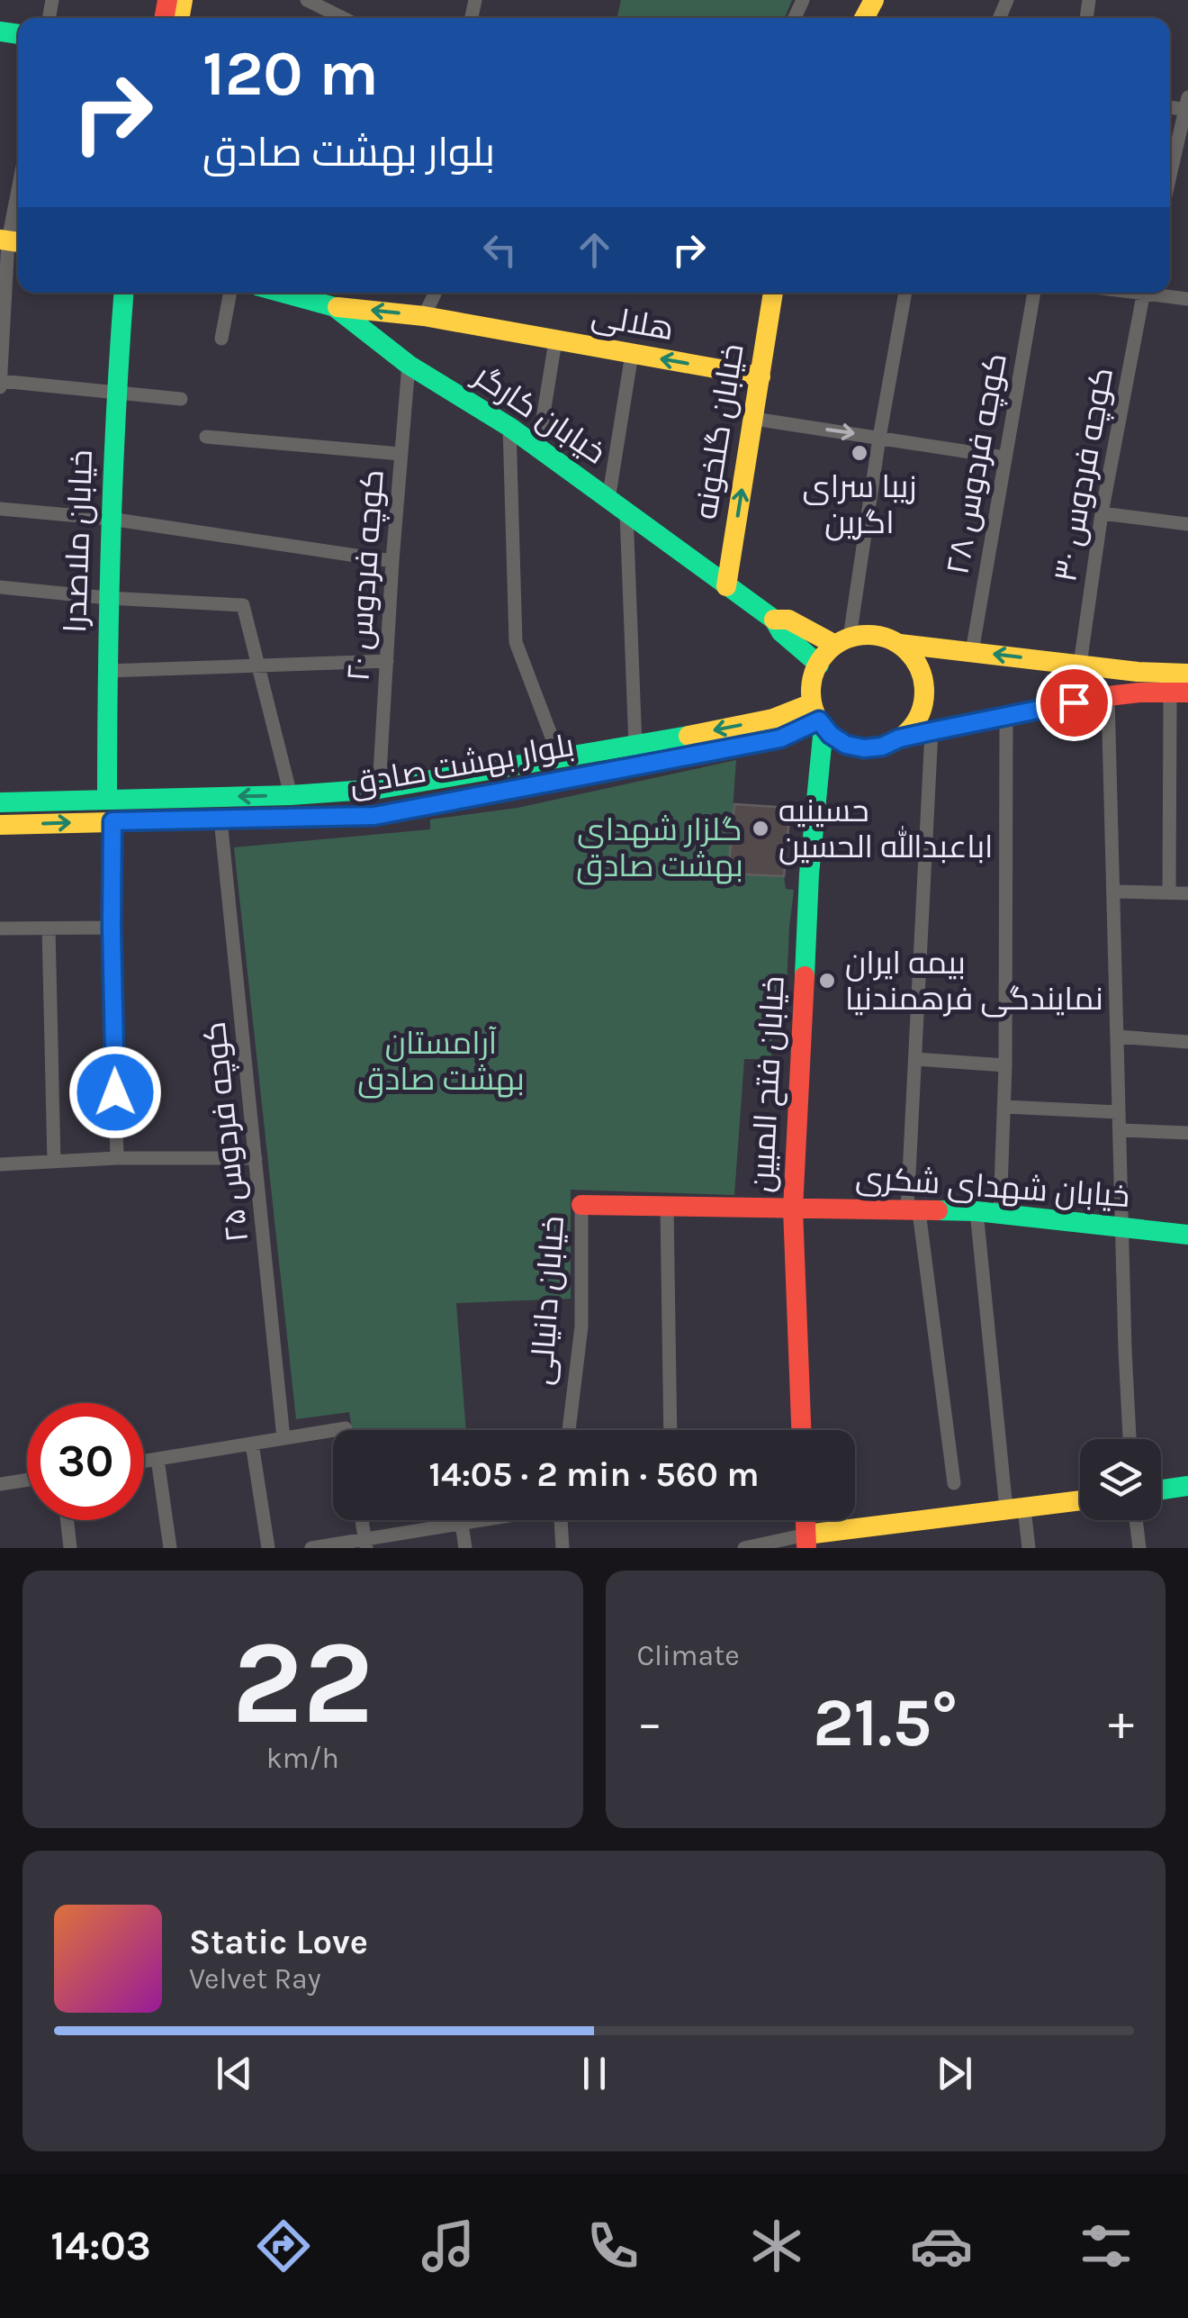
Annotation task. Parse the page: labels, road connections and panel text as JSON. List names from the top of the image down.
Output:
{
  "streets": {
    "street": [
      "هلالی",
      "خیابان کارگر",
      "خیابان گلخونه",
      "کوچه فردوس ۲۸",
      "کوچه فردوس ۳۰",
      "خیابان ملاصدرا",
      "کوچه فردوس ۲۰",
      "بلوار بهشت صادق",
      "خیابان فتح المبین",
      "کوچه فردوس ۲۵",
      "خیابان شهدای شکری",
      "خیابان دانیالی"
    ]
  },
  "crossings": [
    ["هلالی", "خیابان کارگر"],
    ["هلالی", "خیابان گلخونه"],
    ["خیابان کارگر", "خیابان گلخونه"],
    ["خیابان کارگر", "کوچه فردوس ۲۰"],
    ["خیابان کارگر", "بلوار بهشت صادق"],
    ["خیابان کارگر", "خیابان فتح المبین"],
    ["خیابان ملاصدرا", "بلوار بهشت صادق"],
    ["کوچه فردوس ۲۰", "بلوار بهشت صادق"],
    ["بلوار بهشت صادق", "خیابان فتح المبین"],
    ["بلوار بهشت صادق", "کوچه فردوس ۲۵"],
    ["خیابان فتح المبین", "خیابان شهدای شکری"],
    ["خیابان فتح المبین", "خیابان دانیالی"],
    ["خیابان شهدای شکری", "خیابان دانیالی"]
  ],
  "parks": ["گلزار شهدای بهشت صادق", "آرامستان بهشت صادق"],
  "places": ["زیبا سرای اگرین", "حسینیه اباعبدالله الحسین", "بیمه ایران نمایندگی فرهمندنیا"],
  "page": {
    "turn": ["120 m", "بلوار بهشت صادق"],
    "limit": "30",
    "trip": "14:05 · 2 min · 560 m",
    "tile": [
      ["22", "km/h"],
      "Climate"
    ],
    "heat": ["−", "21.5°", "+"],
    "song": ["Static Love", "Velvet Ray"],
    "tabs": "14:03"
  }
}
